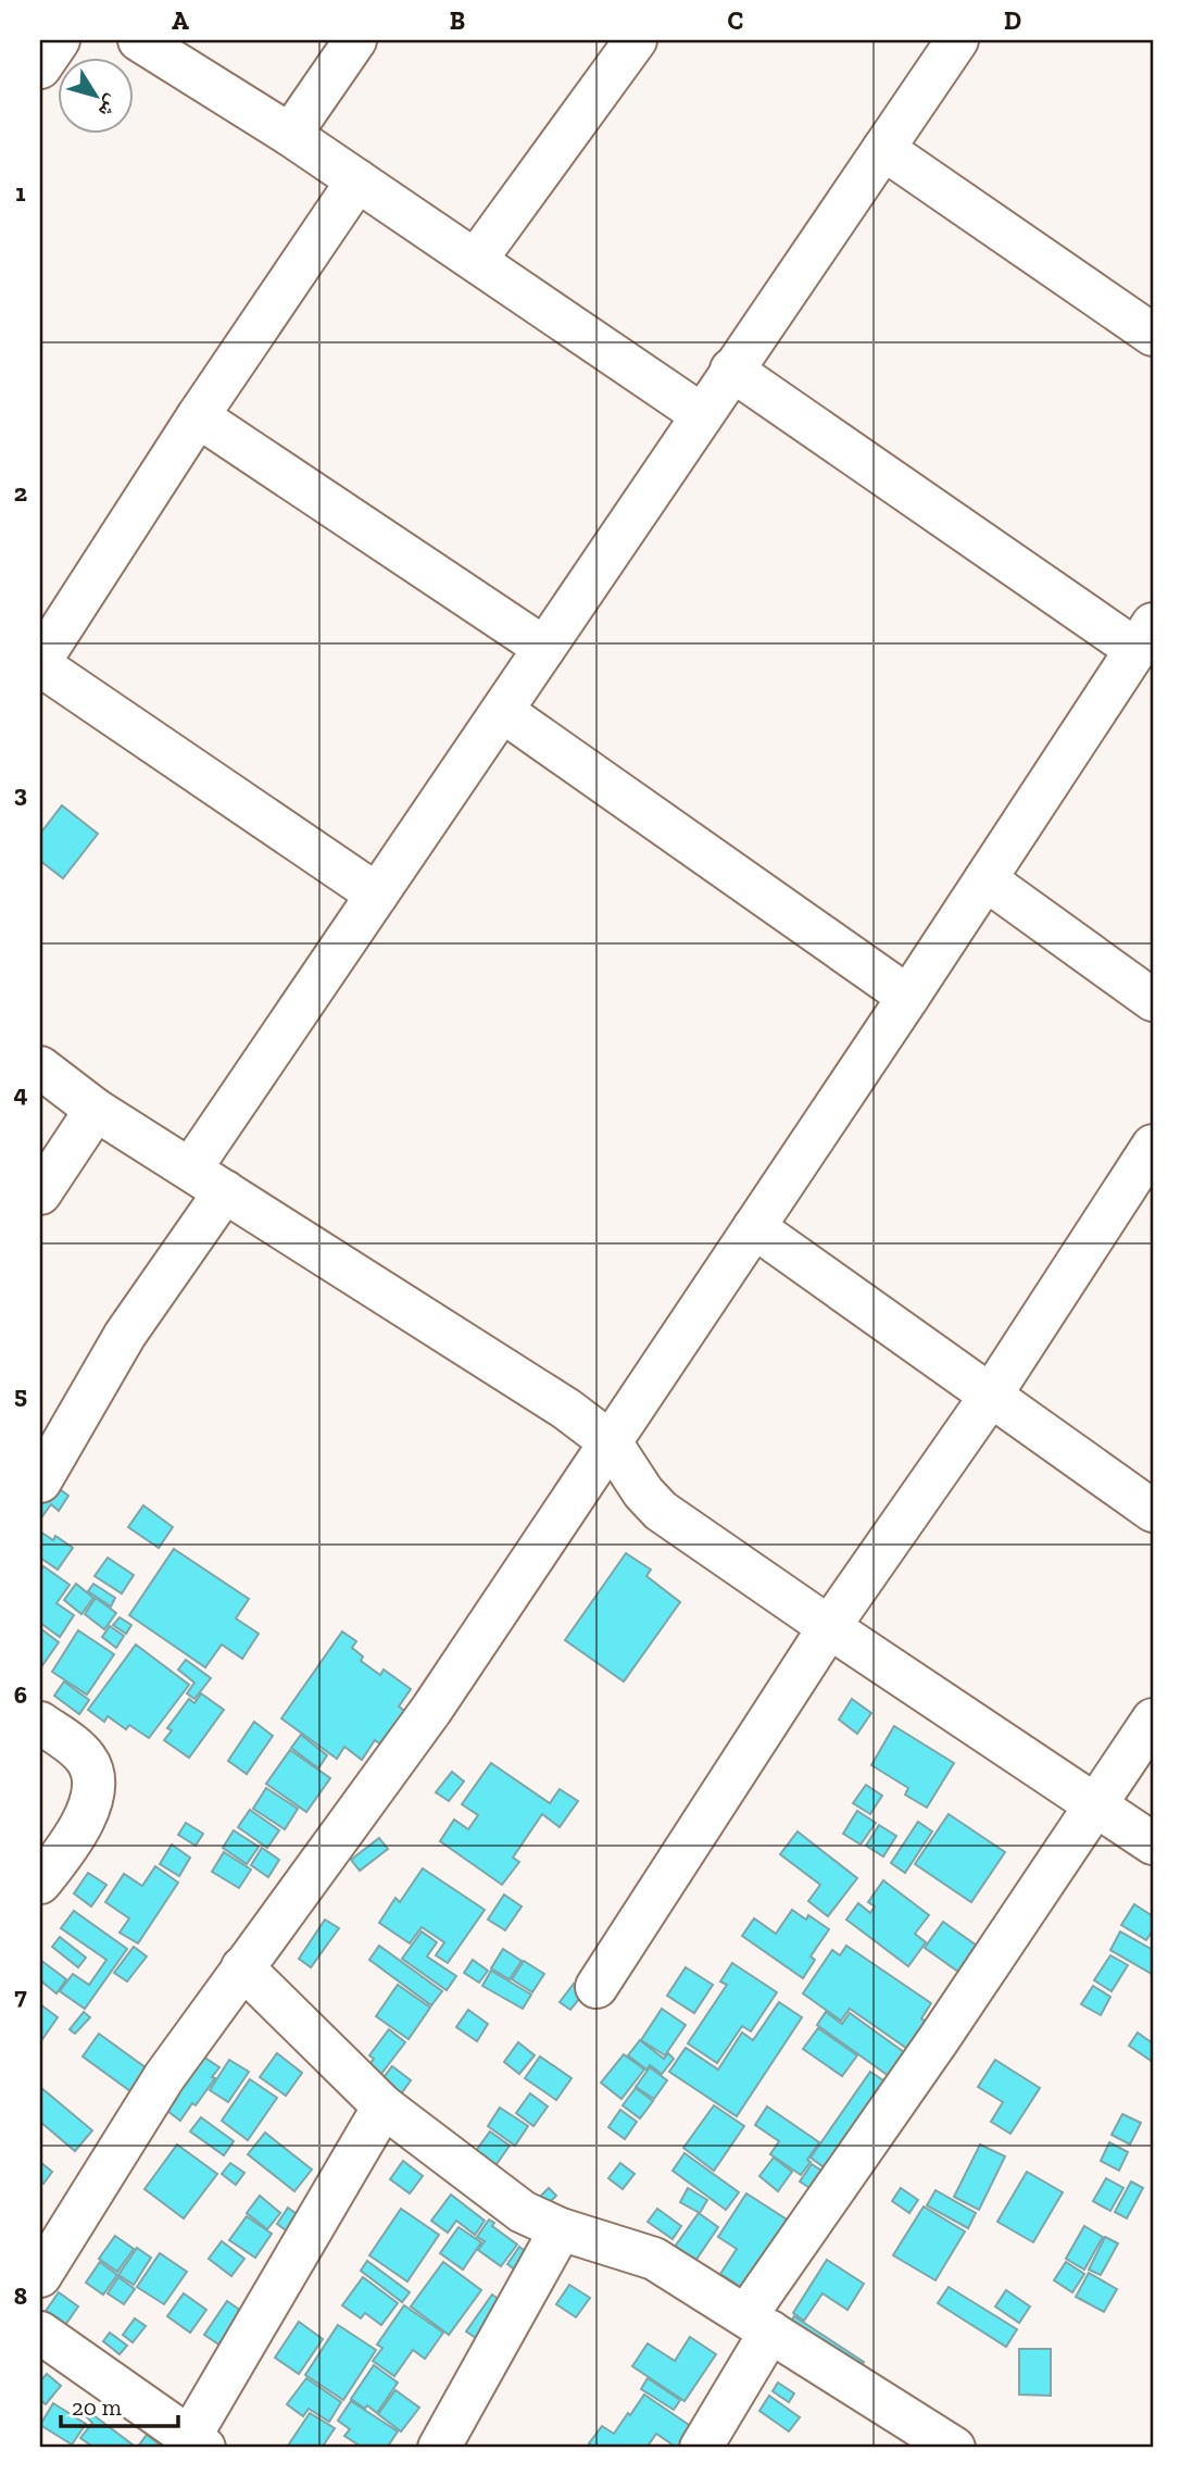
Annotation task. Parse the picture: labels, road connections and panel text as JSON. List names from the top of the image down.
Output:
{
  "scale_bar": "20 m",
  "north": "bottom right",
  "grid": {
    "columns": [
      "A",
      "B",
      "C",
      "D"
    ],
    "rows": [
      "1",
      "2",
      "3",
      "4",
      "5",
      "6",
      "7",
      "8"
    ]
  }
}
